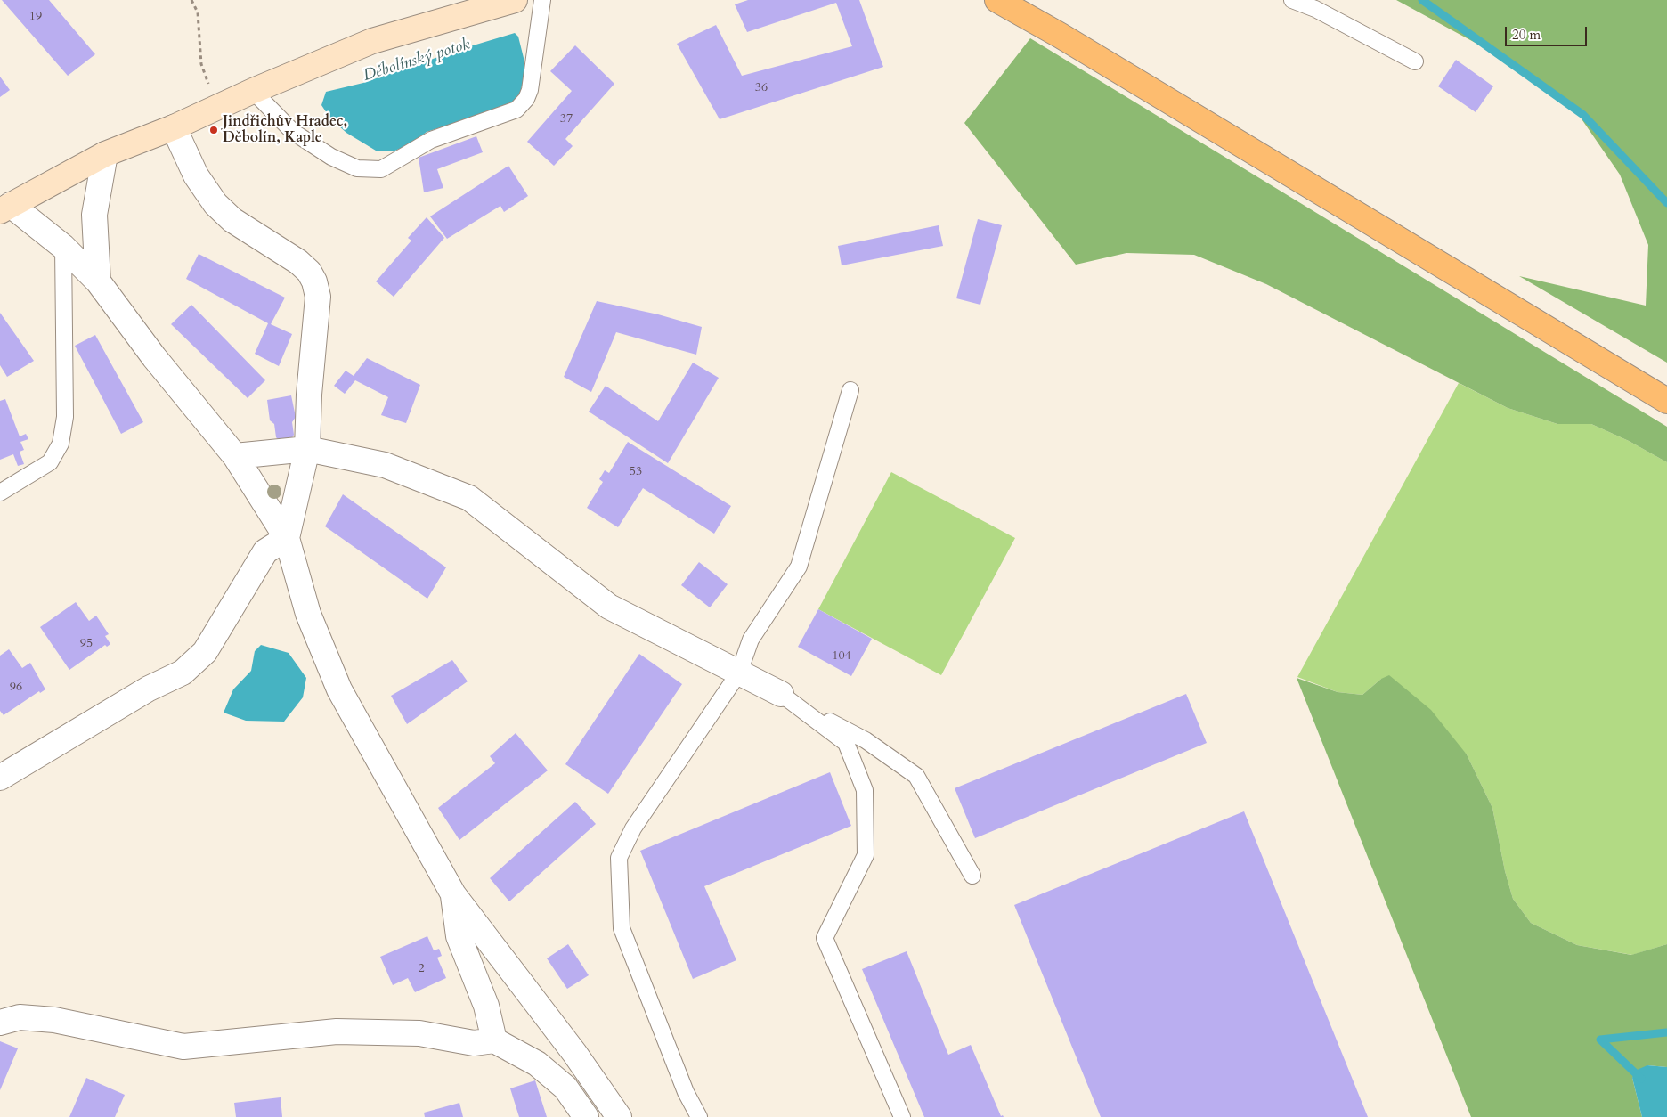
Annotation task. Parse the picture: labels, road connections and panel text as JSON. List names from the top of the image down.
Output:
{
  "water": ["Děbolínský potok"],
  "places": ["Jindřichův Hradec, Děbolín, Kaple"],
  "house_numbers": [
    "19",
    "36",
    "37",
    "53",
    "95",
    "104",
    "96",
    "2"
  ],
  "scale_bar": "20 m"
}
